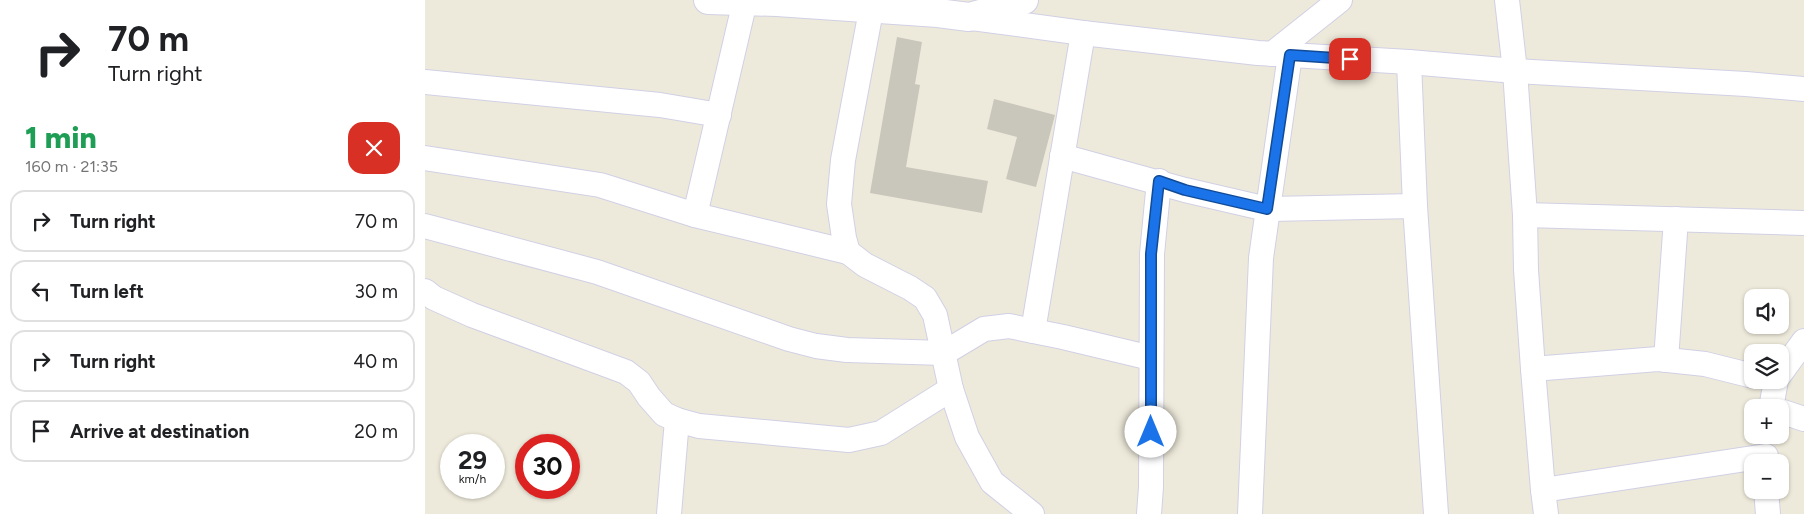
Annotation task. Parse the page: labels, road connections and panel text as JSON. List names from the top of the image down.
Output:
{
  "page": {
    "turn": ["70 m", "Turn right"],
    "heading": ["1 min", "160 m · 21:35"],
    "list": [
      {
        "name": "Turn right",
        "value": "70 m"
      },
      {
        "name": "Turn left",
        "value": "30 m"
      },
      {
        "name": "Turn right",
        "value": "40 m"
      },
      {
        "name": "Arrive at destination",
        "value": "20 m"
      }
    ],
    "map_buttons": ["+", "−"],
    "speed": "29 km/h",
    "limit": "30"
  }
}
